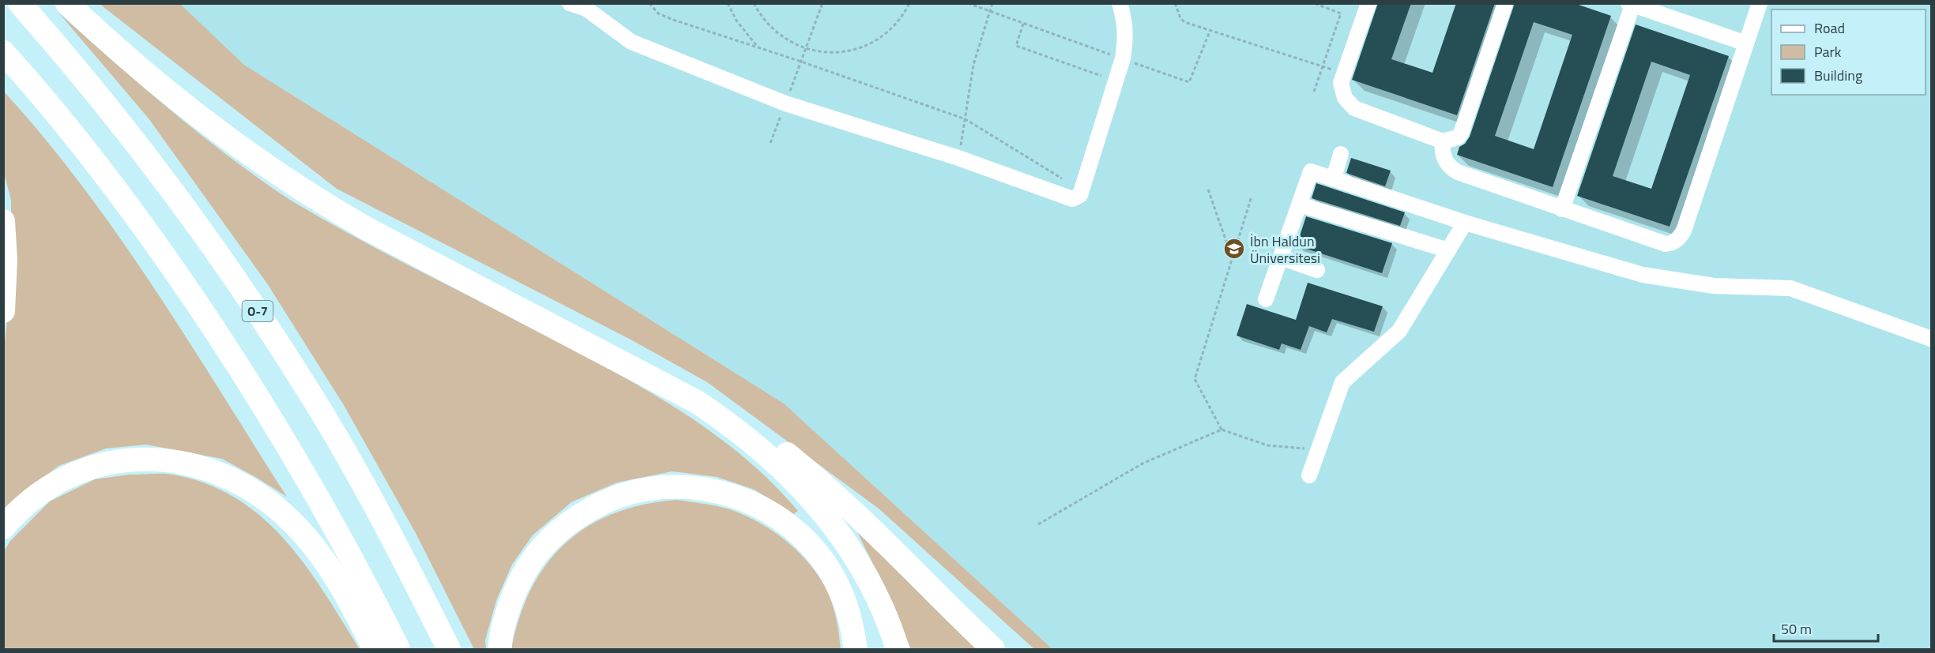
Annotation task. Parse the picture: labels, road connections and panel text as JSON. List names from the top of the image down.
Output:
{
  "streets": {
    "highway": ["O-7"]
  },
  "places": {
    "school or university": ["İbn Haldun Üniversitesi"]
  },
  "legend": ["Road", "Park", "Building"],
  "scale_bar": "50 m"
}
